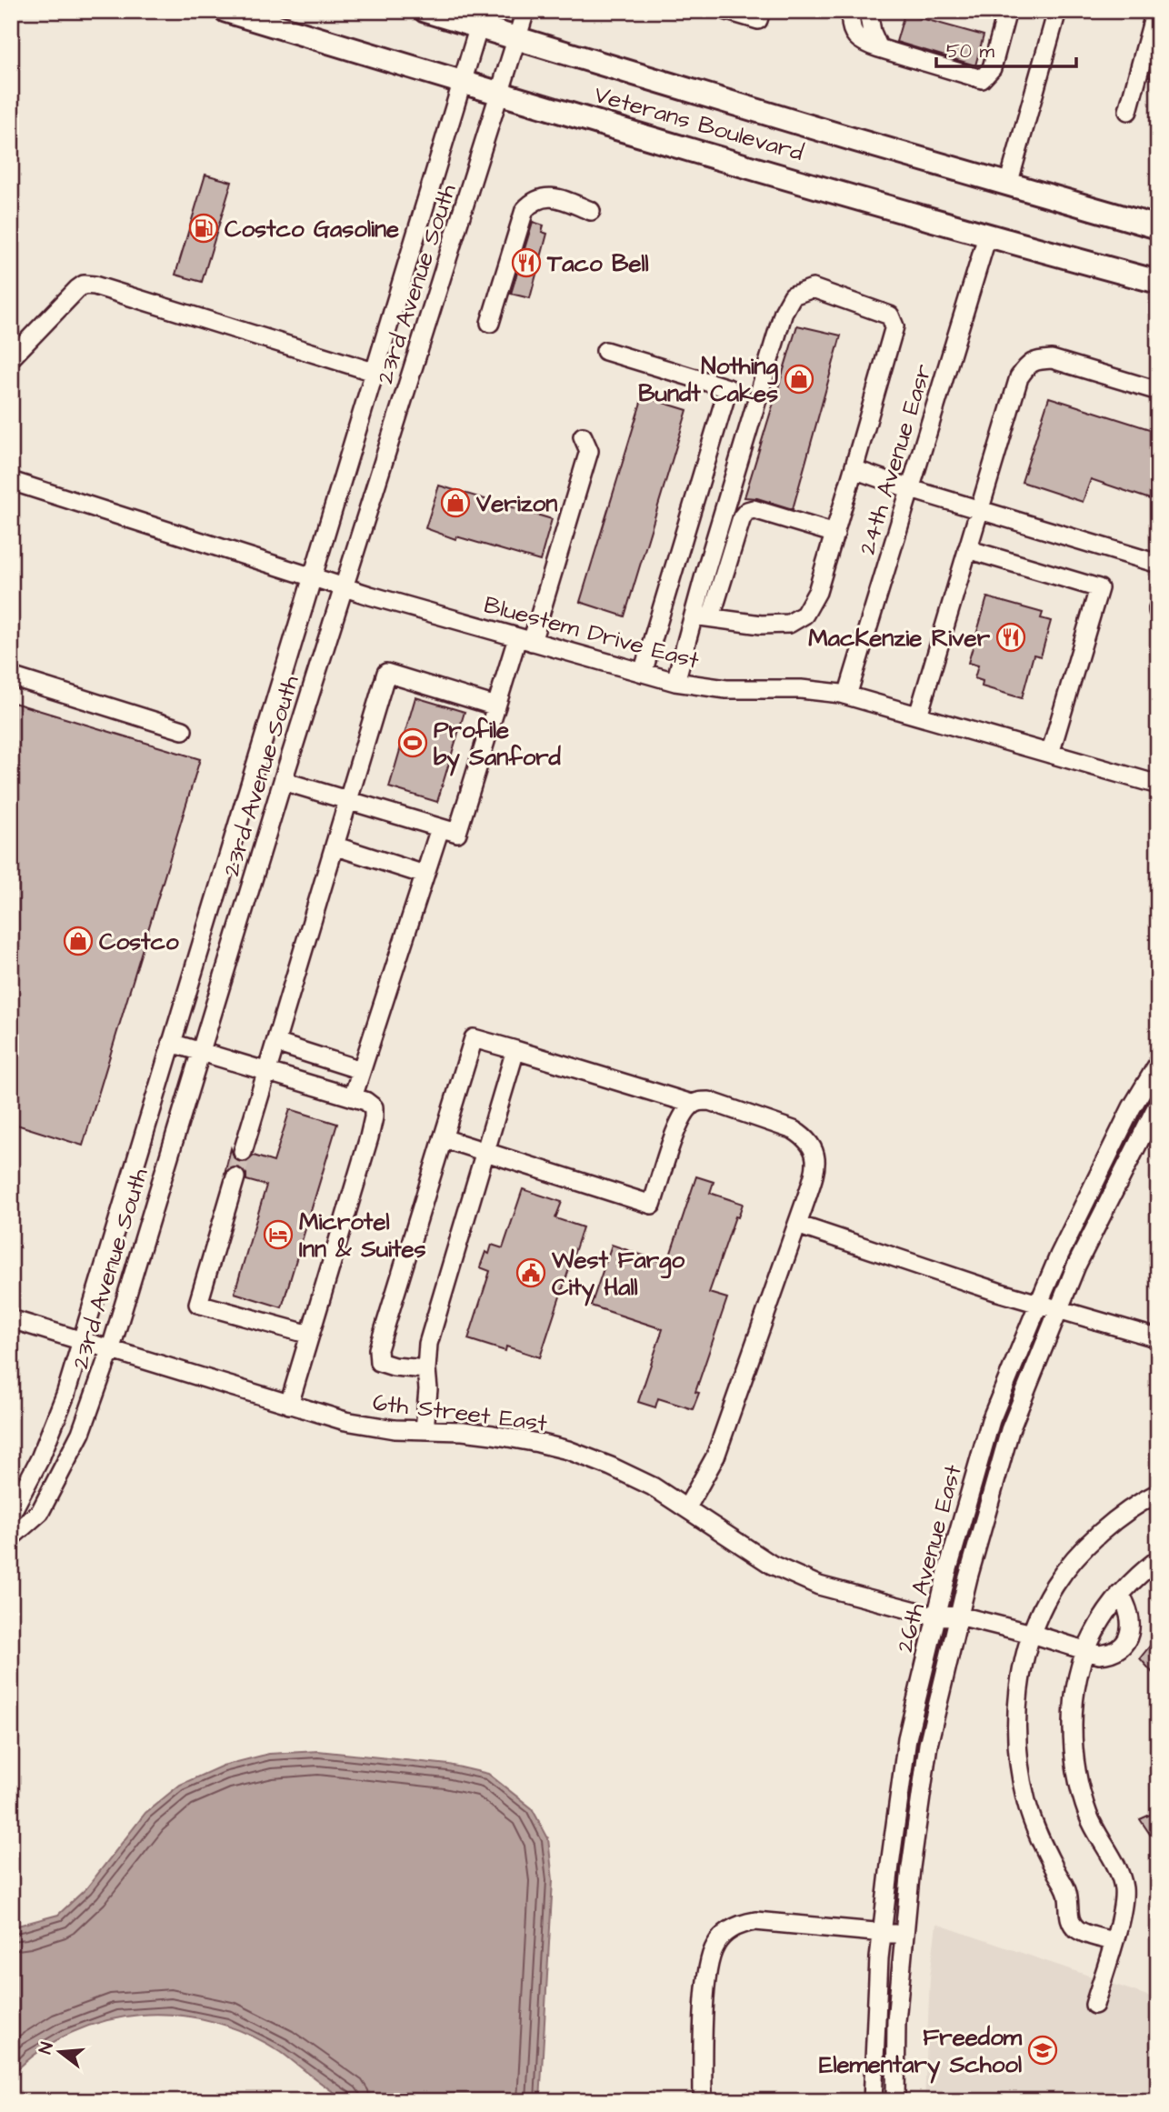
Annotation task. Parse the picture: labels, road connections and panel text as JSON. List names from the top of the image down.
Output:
{
  "streets": {
    "main road": ["Veterans Boulevard"],
    "street": [
      "23rd Avenue South",
      "24th Avenue Easr",
      "Bluestem Drive East",
      "6th Street East",
      "26th Avenue East"
    ]
  },
  "crossings": [
    ["Veterans Boulevard", "23rd Avenue South"],
    ["Veterans Boulevard", "24th Avenue Easr"],
    ["23rd Avenue South", "Bluestem Drive East"],
    ["23rd Avenue South", "6th Street East"],
    ["24th Avenue Easr", "Bluestem Drive East"],
    ["6th Street East", "26th Avenue East"]
  ],
  "places": {
    "fuel station": ["Costco Gasoline"],
    "restaurant": ["Taco Bell", "MacKenzie River"],
    "shop": ["Nothing Bundt Cakes", "Verizon", "Costco"],
    "sports": ["Profile by Sanford"],
    "hotel": ["Microtel Inn & Suites"],
    "public building": ["West Fargo City Hall"],
    "school or university": ["Freedom Elementary School"]
  },
  "scale_bar": "50 m",
  "north": "left"
}
